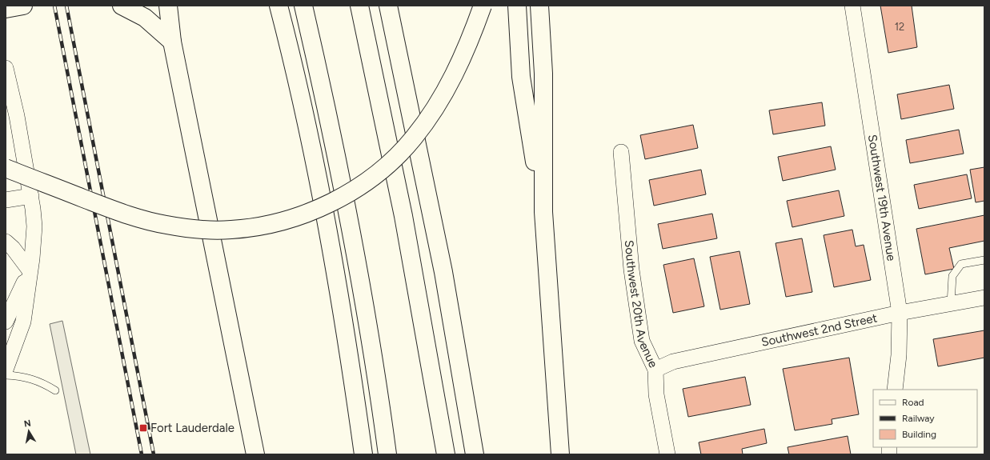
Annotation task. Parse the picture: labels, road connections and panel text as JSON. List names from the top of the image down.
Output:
{
  "streets": {
    "street": ["Southwest 19th Avenue", "Southwest 20th Avenue", "Southwest 2nd Street"]
  },
  "crossings": [
    ["Southwest 19th Avenue", "Southwest 2nd Street"],
    ["Southwest 20th Avenue", "Southwest 2nd Street"]
  ],
  "places": {
    "transit": ["Fort Lauderdale"]
  },
  "house_numbers": ["12"],
  "legend": ["Road", "Railway", "Building"],
  "north": "top"
}
